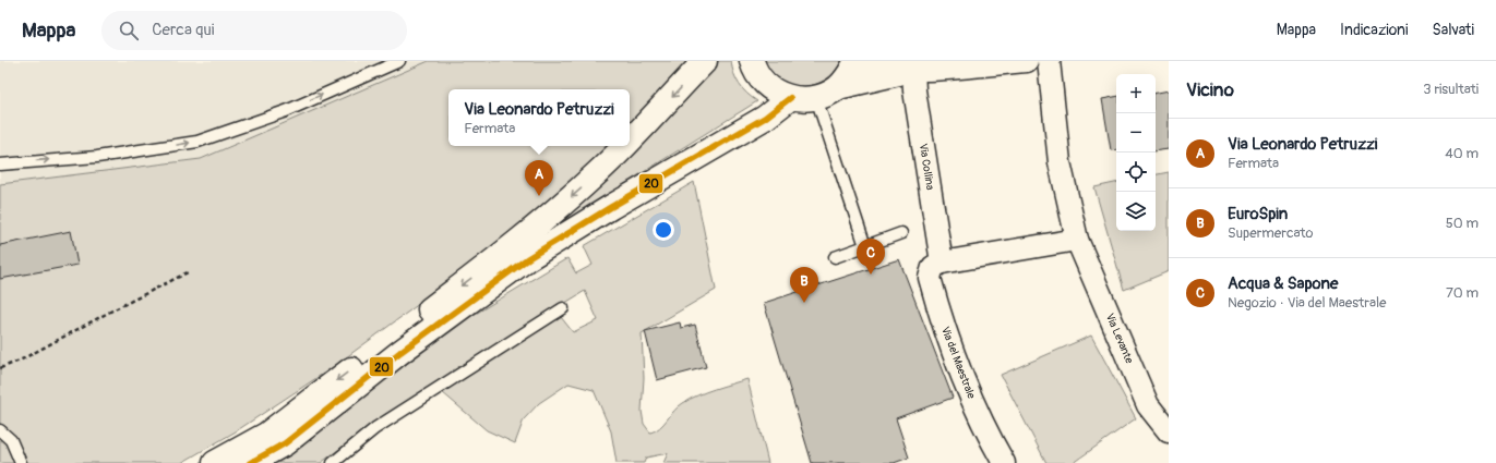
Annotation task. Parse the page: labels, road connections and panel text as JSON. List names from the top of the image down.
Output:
{
  "streets": {
    "street": ["Via Collina", "Via Levante", "Via del Maestrale"]
  },
  "crossings": [
    ["Via Collina", "Via del Maestrale"]
  ],
  "lines": ["transit line 20"],
  "page": {
    "header": "Mappa",
    "search": "Cerca qui",
    "nav": ["Mappa", "Indicazioni", "Salvati"],
    "heading": ["Vicino", "3 risultati"],
    "map_buttons": ["+", "−"],
    "popup": ["Via Leonardo Petruzzi", "Fermata"],
    "list": [
      {
        "mark": "A",
        "name": "Via Leonardo Petruzzi",
        "note": "Fermata",
        "value": "40 m"
      },
      {
        "mark": "B",
        "name": "EuroSpin",
        "note": "Supermercato",
        "value": "50 m"
      },
      {
        "mark": "C",
        "name": "Acqua & Sapone",
        "note": "Negozio · Via del Maestrale",
        "value": "70 m"
      }
    ],
    "pins": ["A", "C", "B"]
  }
}
